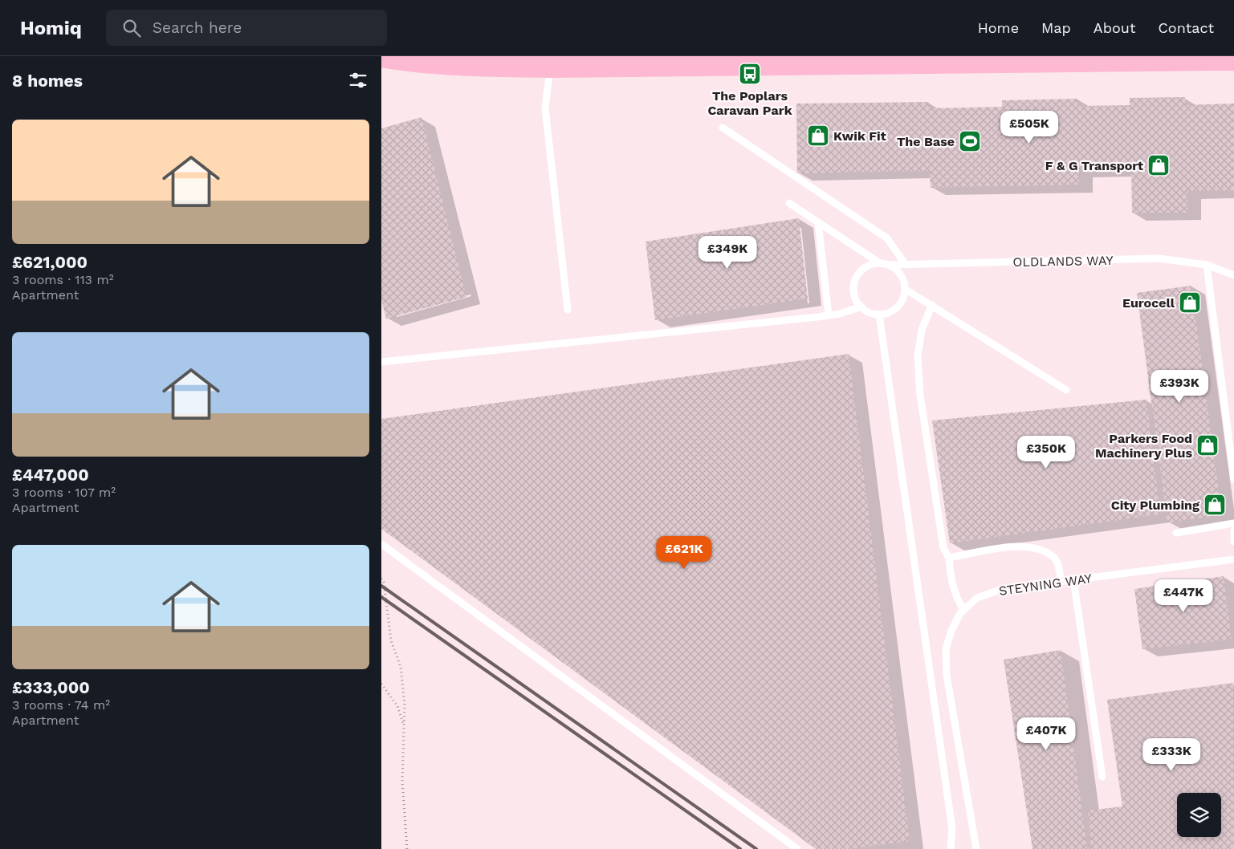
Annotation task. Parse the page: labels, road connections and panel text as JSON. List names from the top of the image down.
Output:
{
  "streets": {
    "lane": ["OLDLANDS WAY", "STEYNING WAY"]
  },
  "places": {
    "bus stop": ["The Poplars Caravan Park"],
    "shop": [
      "Kwik Fit",
      "F & G Transport",
      "Eurocell",
      "Parkers Food Machinery Plus",
      "City Plumbing"
    ],
    "sports": ["The Base"]
  },
  "page": {
    "header": "Homiq",
    "search": "Search here",
    "nav": [
      "Home",
      "Map",
      "About",
      "Contact"
    ],
    "heading": "8 homes",
    "list": [
      {
        "name": "£621,000",
        "note": "3 rooms · 113 m² · Apartment"
      },
      {
        "name": "£447,000",
        "note": "3 rooms · 107 m² · Apartment"
      },
      {
        "name": "£333,000",
        "note": "3 rooms · 74 m² · Apartment"
      }
    ],
    "price": [
      "£505K",
      "£349K",
      "£393K",
      "£350K",
      "£621K",
      "£447K",
      "£407K",
      "£333K"
    ]
  }
}
